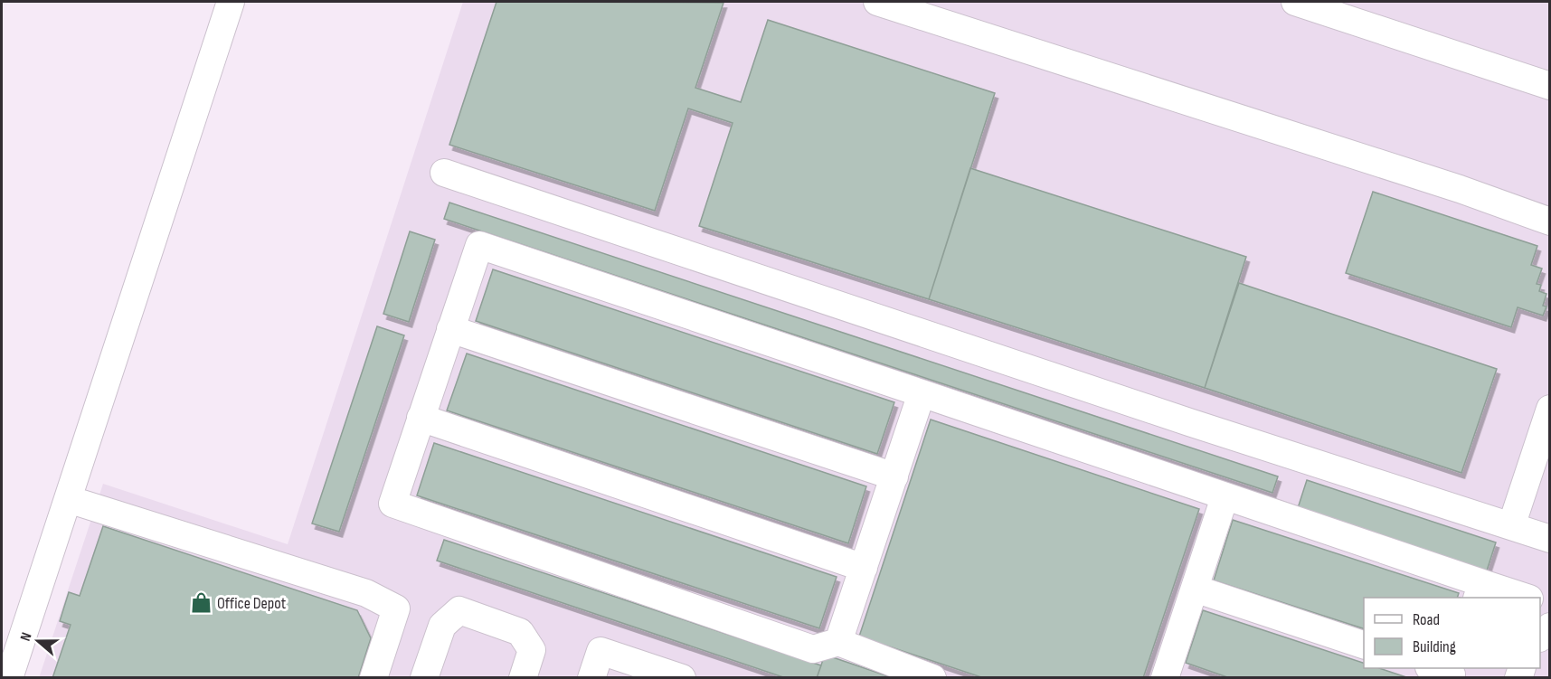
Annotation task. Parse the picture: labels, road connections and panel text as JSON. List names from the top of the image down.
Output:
{
  "places": {
    "shop": ["Office Depot"]
  },
  "legend": ["Road", "Building"],
  "north": "left"
}
